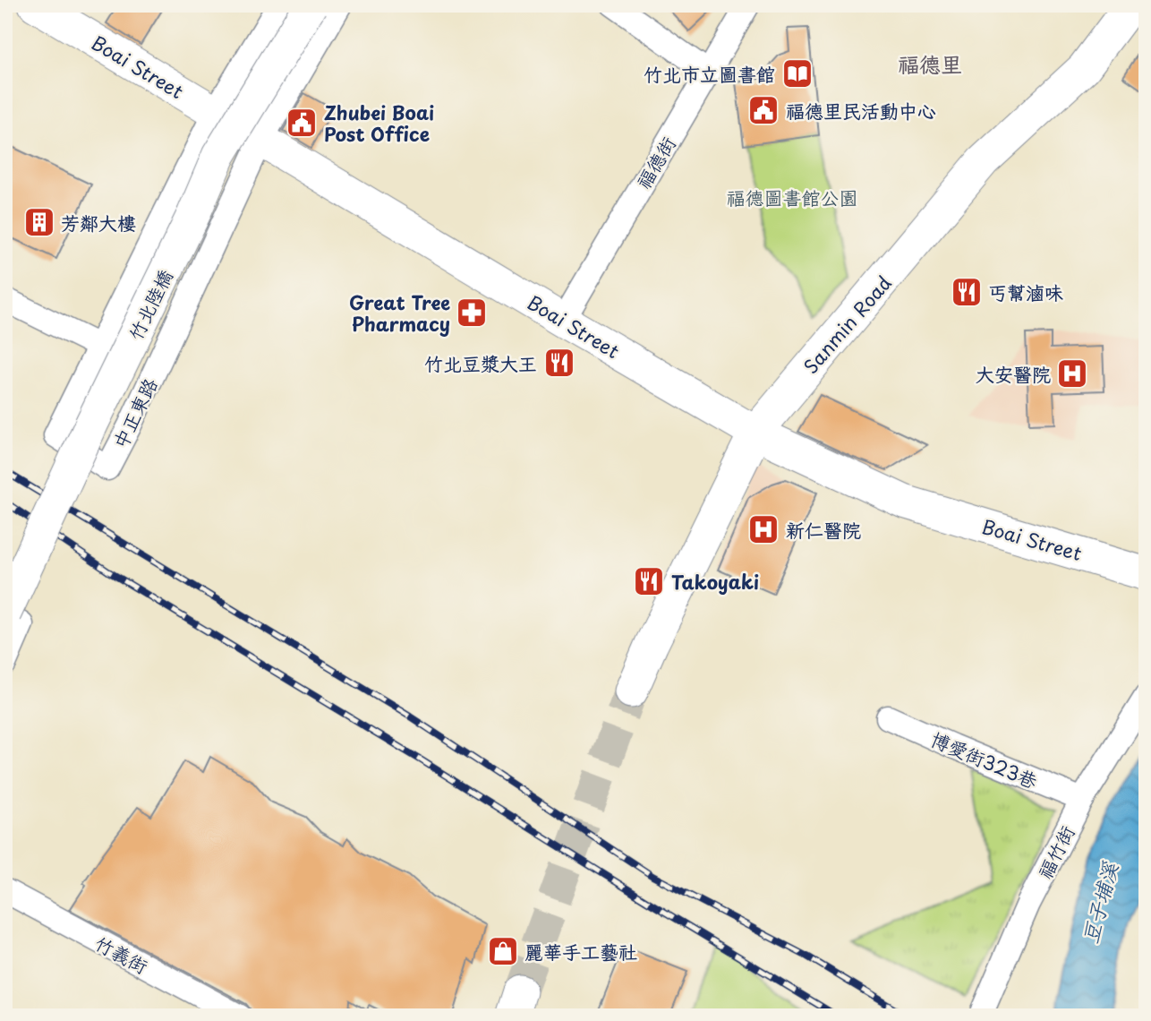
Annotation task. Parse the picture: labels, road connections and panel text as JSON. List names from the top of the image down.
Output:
{
  "streets": {
    "street": [
      "Boai Street",
      "福德街",
      "竹北陸橋",
      "Sanmin Road",
      "中正東路",
      "博愛街323巷",
      "福竹街",
      "竹義街"
    ]
  },
  "crossings": [
    ["Boai Street", "福德街"],
    ["Boai Street", "Sanmin Road"],
    ["Boai Street", "中正東路"],
    ["博愛街323巷", "福竹街"]
  ],
  "districts": ["福德里"],
  "water": ["豆子埔溪"],
  "parks": ["福德圖書館公園"],
  "places": {
    "library": ["竹北市立圖書館"],
    "public building": ["福德里民活動中心", "Zhubei Boai Post Office"],
    "building": ["芳鄰大樓"],
    "restaurant": ["丐幫滷味", "竹北豆漿大王", "Takoyaki"],
    "pharmacy": ["Great Tree Pharmacy"],
    "hospital": ["大安醫院", "新仁醫院"],
    "shop": ["麗華手工藝社"]
  }
}
